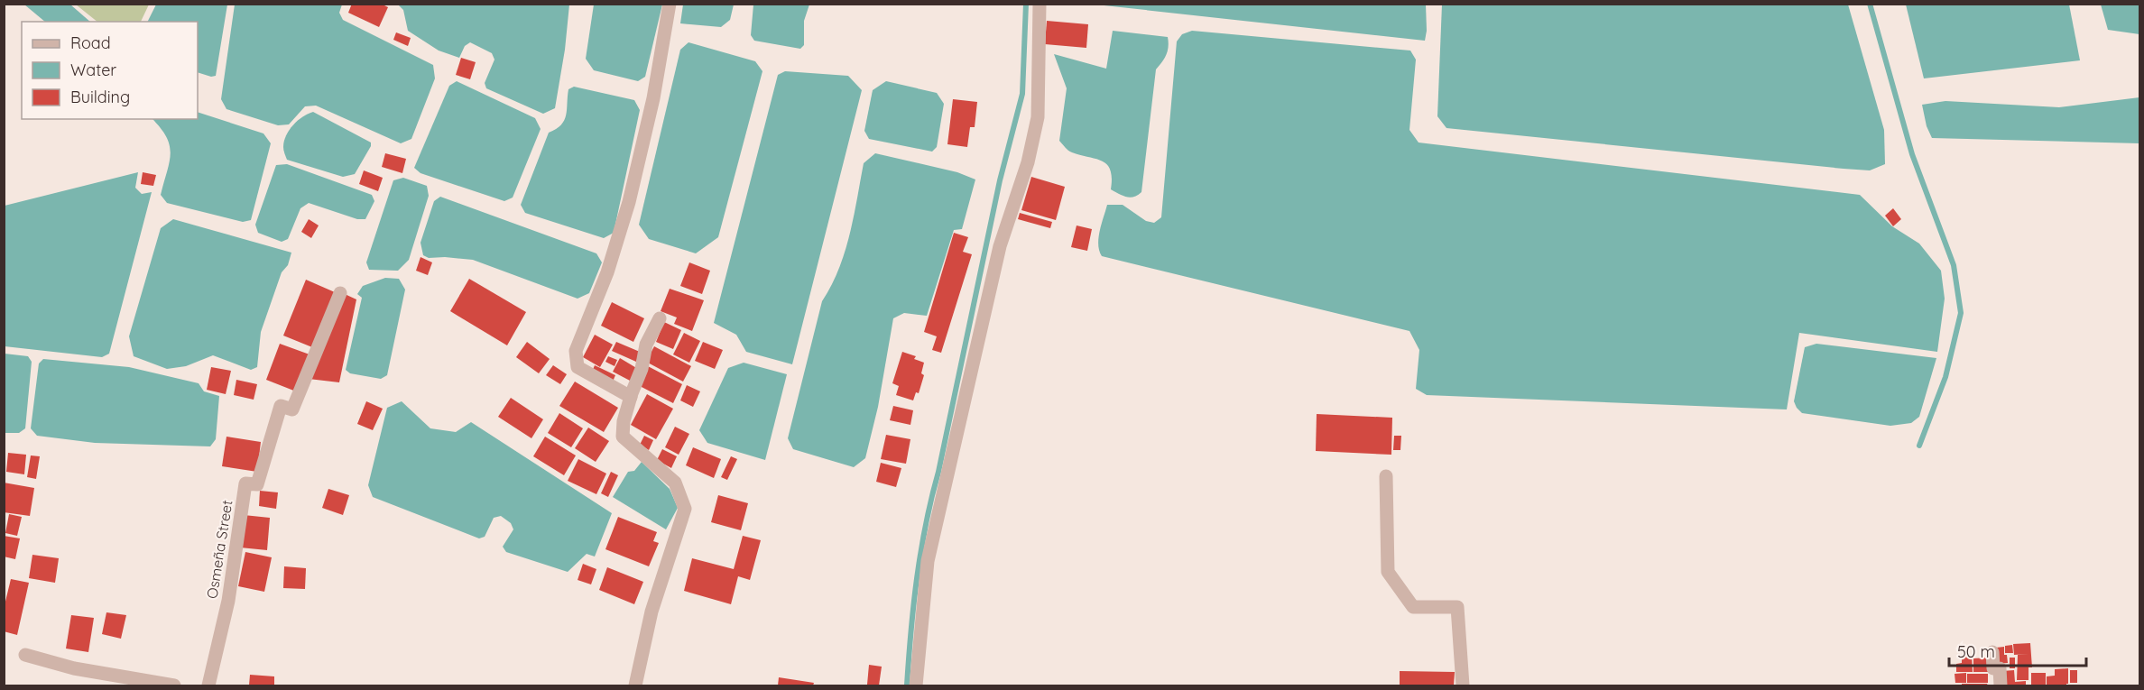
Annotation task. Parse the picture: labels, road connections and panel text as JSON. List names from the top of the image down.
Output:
{
  "streets": {
    "street": ["Osmeña Street"]
  },
  "legend": ["Road", "Water", "Building"],
  "scale_bar": "50 m"
}
